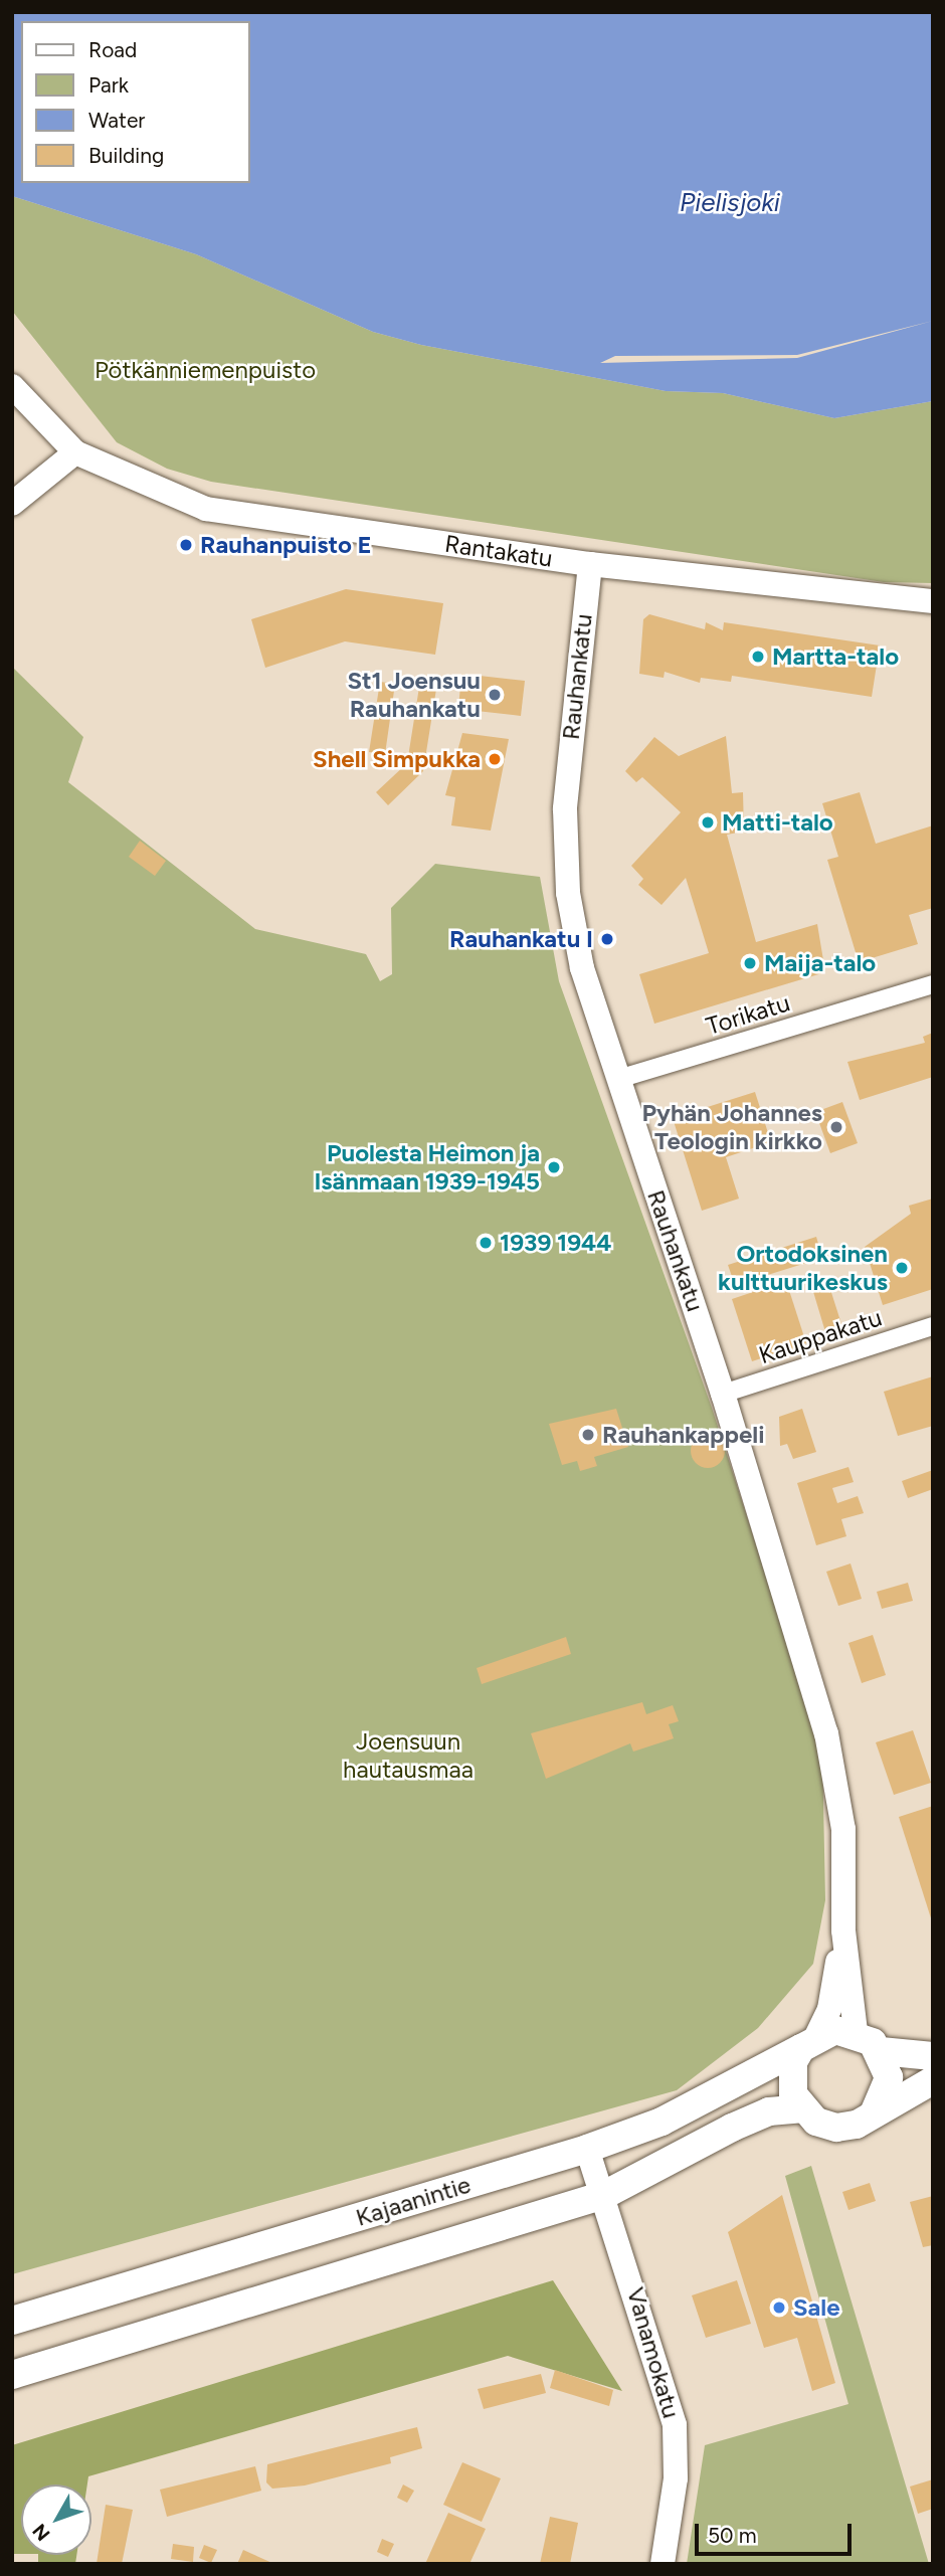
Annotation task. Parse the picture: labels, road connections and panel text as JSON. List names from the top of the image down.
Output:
{
  "streets": {
    "main road": ["Kajaanintie"],
    "street": [
      "Rantakatu",
      "Rauhankatu",
      "Torikatu",
      "Kauppakatu",
      "Vanamokatu"
    ]
  },
  "crossings": [
    ["Rantakatu", "Rauhankatu"],
    ["Rauhankatu", "Torikatu"],
    ["Rauhankatu", "Kauppakatu"],
    ["Rauhankatu", "Kajaanintie"],
    ["Kajaanintie", "Vanamokatu"]
  ],
  "water": ["Pielisjoki"],
  "parks": ["Pötkänniemenpuisto", "Joensuun hautausmaa"],
  "places": [
    "Rauhanpuisto E",
    "Martta-talo",
    "St1 Joensuu Rauhankatu",
    "Shell Simpukka",
    "Matti-talo",
    "Rauhankatu I",
    "Maija-talo",
    "Pyhän Johannes Teologin kirkko",
    "Puolesta Heimon ja Isänmaan 1939-1945",
    "1939 1944",
    "Ortodoksinen kulttuurikeskus",
    "Rauhankappeli",
    "Sale"
  ],
  "legend": [
    "Road",
    "Park",
    "Water",
    "Building"
  ],
  "scale_bar": "50 m",
  "north": "bottom left"
}
